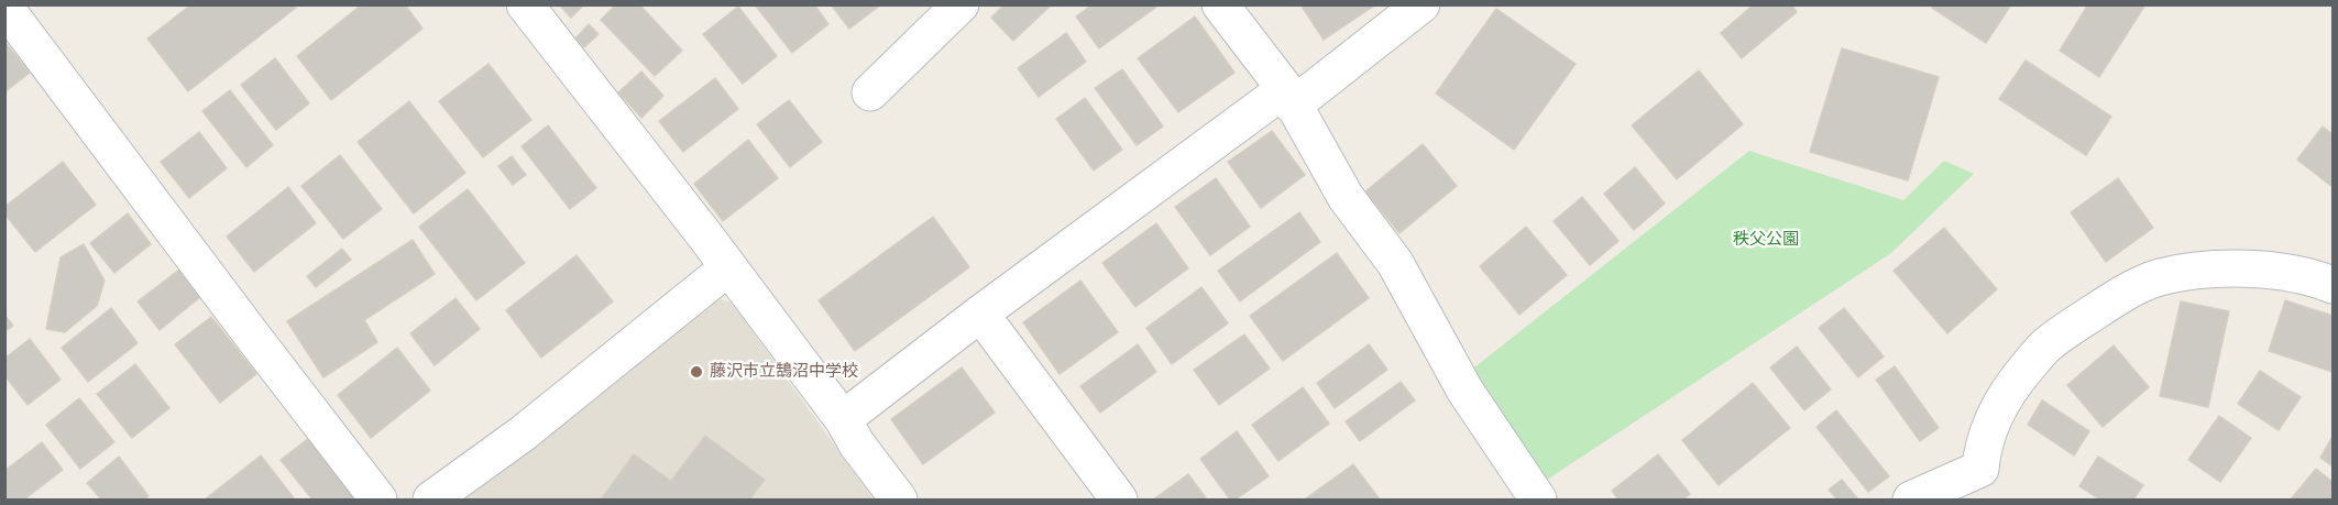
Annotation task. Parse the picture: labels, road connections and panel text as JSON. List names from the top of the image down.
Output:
{
  "parks": ["秩父公園"],
  "places": ["藤沢市立鵠沼中学校"]
}
